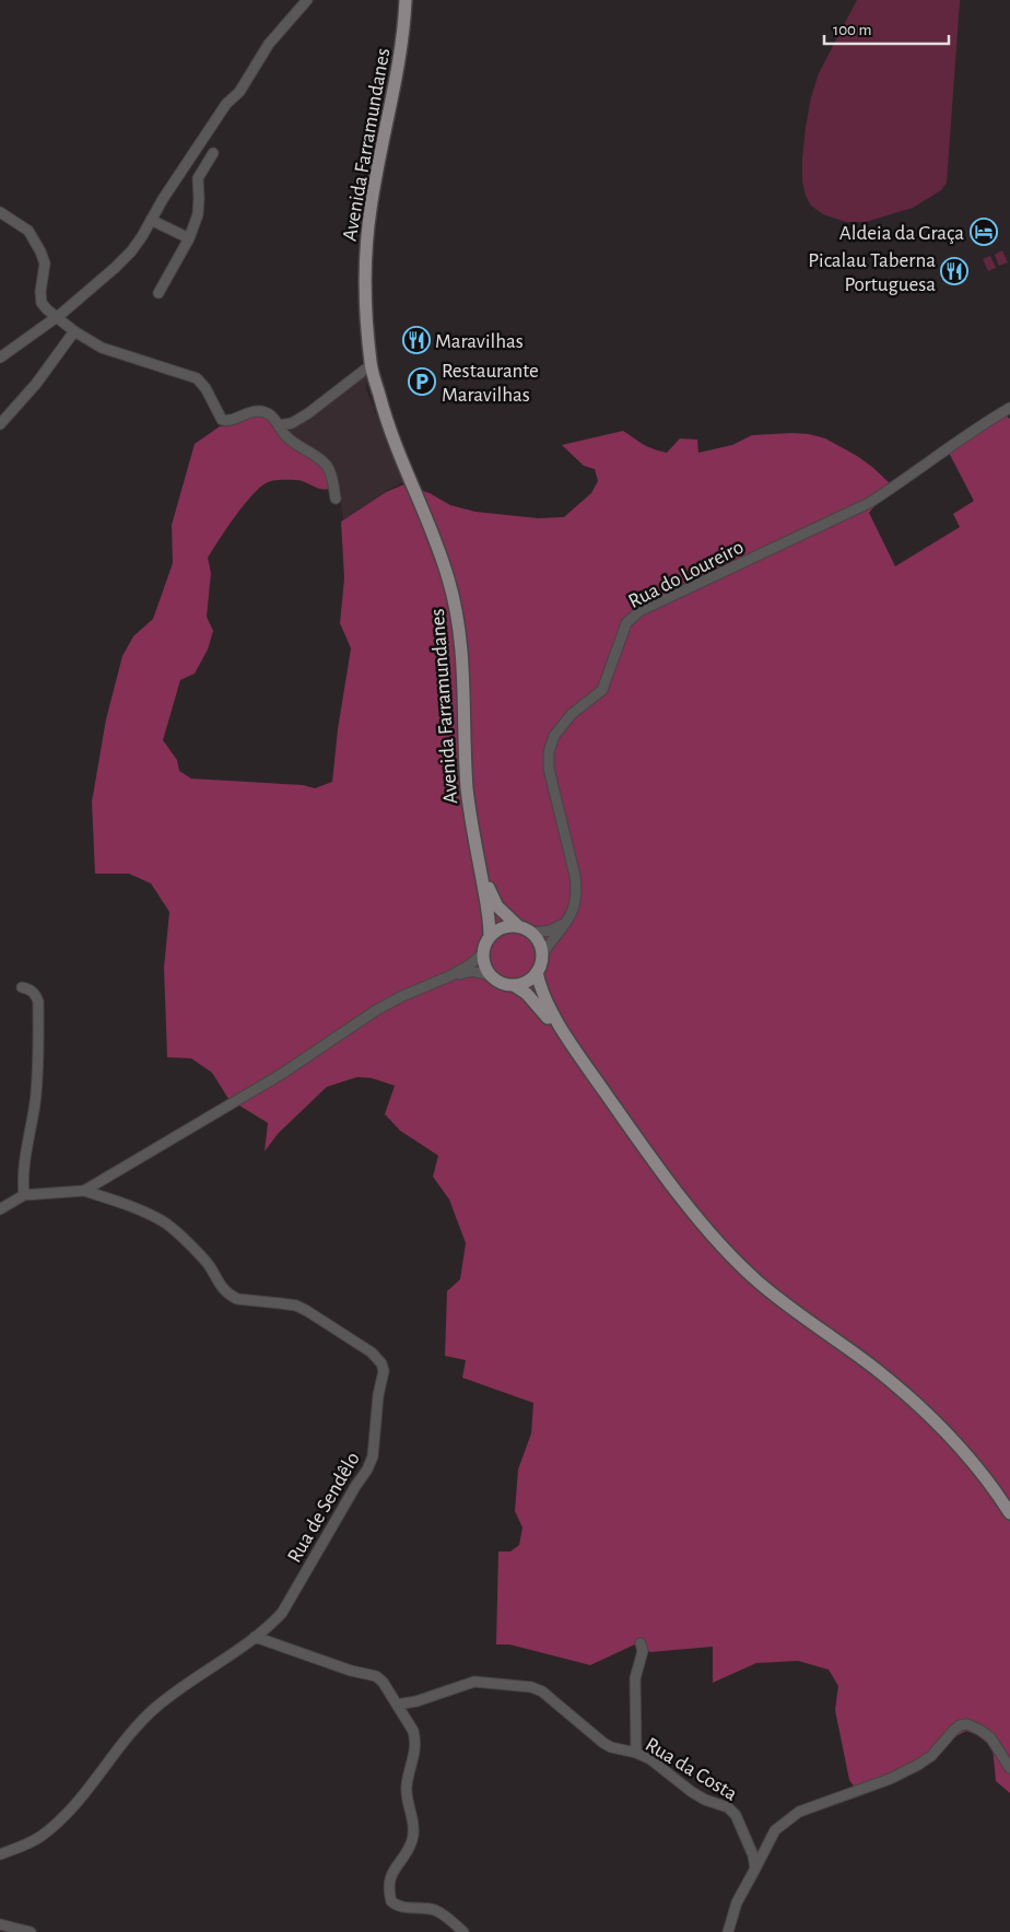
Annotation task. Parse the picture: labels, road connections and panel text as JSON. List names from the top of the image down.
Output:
{
  "streets": {
    "main road": ["Avenida Farramundanes"],
    "street": ["Rua do Loureiro", "Rua de Sendêlo", "Rua da Costa"]
  },
  "places": {
    "hotel": ["Aldeia da Graça"],
    "restaurant": ["Picalau Taberna Portuguesa", "Maravilhas"],
    "parking": ["Restaurante Maravilhas"]
  },
  "scale_bar": "100 m"
}
